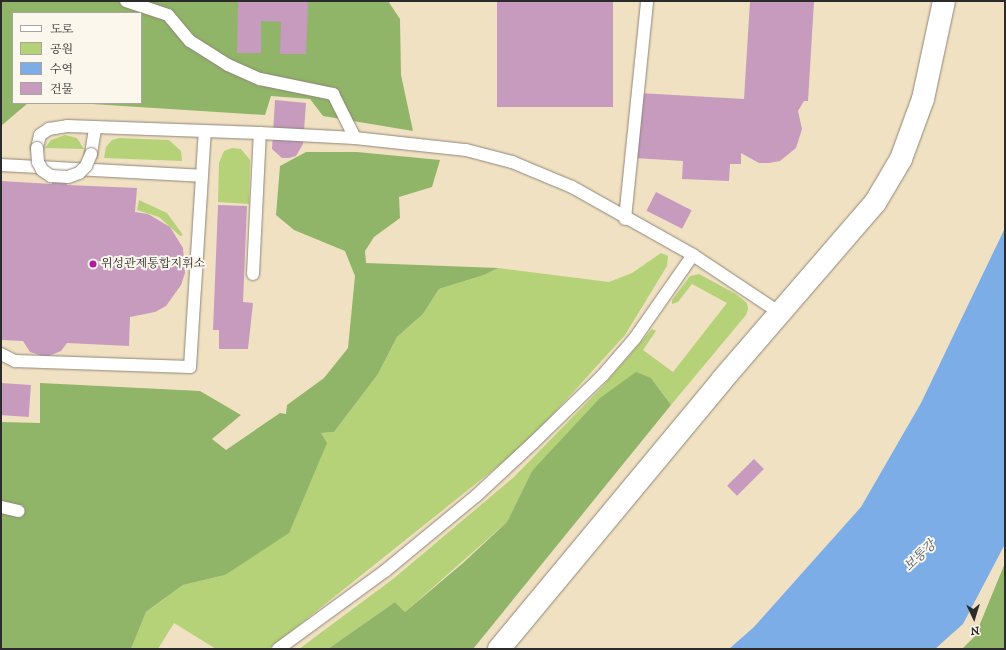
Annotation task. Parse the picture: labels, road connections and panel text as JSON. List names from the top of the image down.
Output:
{
  "water": ["보통강"],
  "places": ["위성관제통합지휘소"],
  "legend": [
    "도로",
    "공원",
    "수역",
    "건물"
  ],
  "north": "bottom"
}
